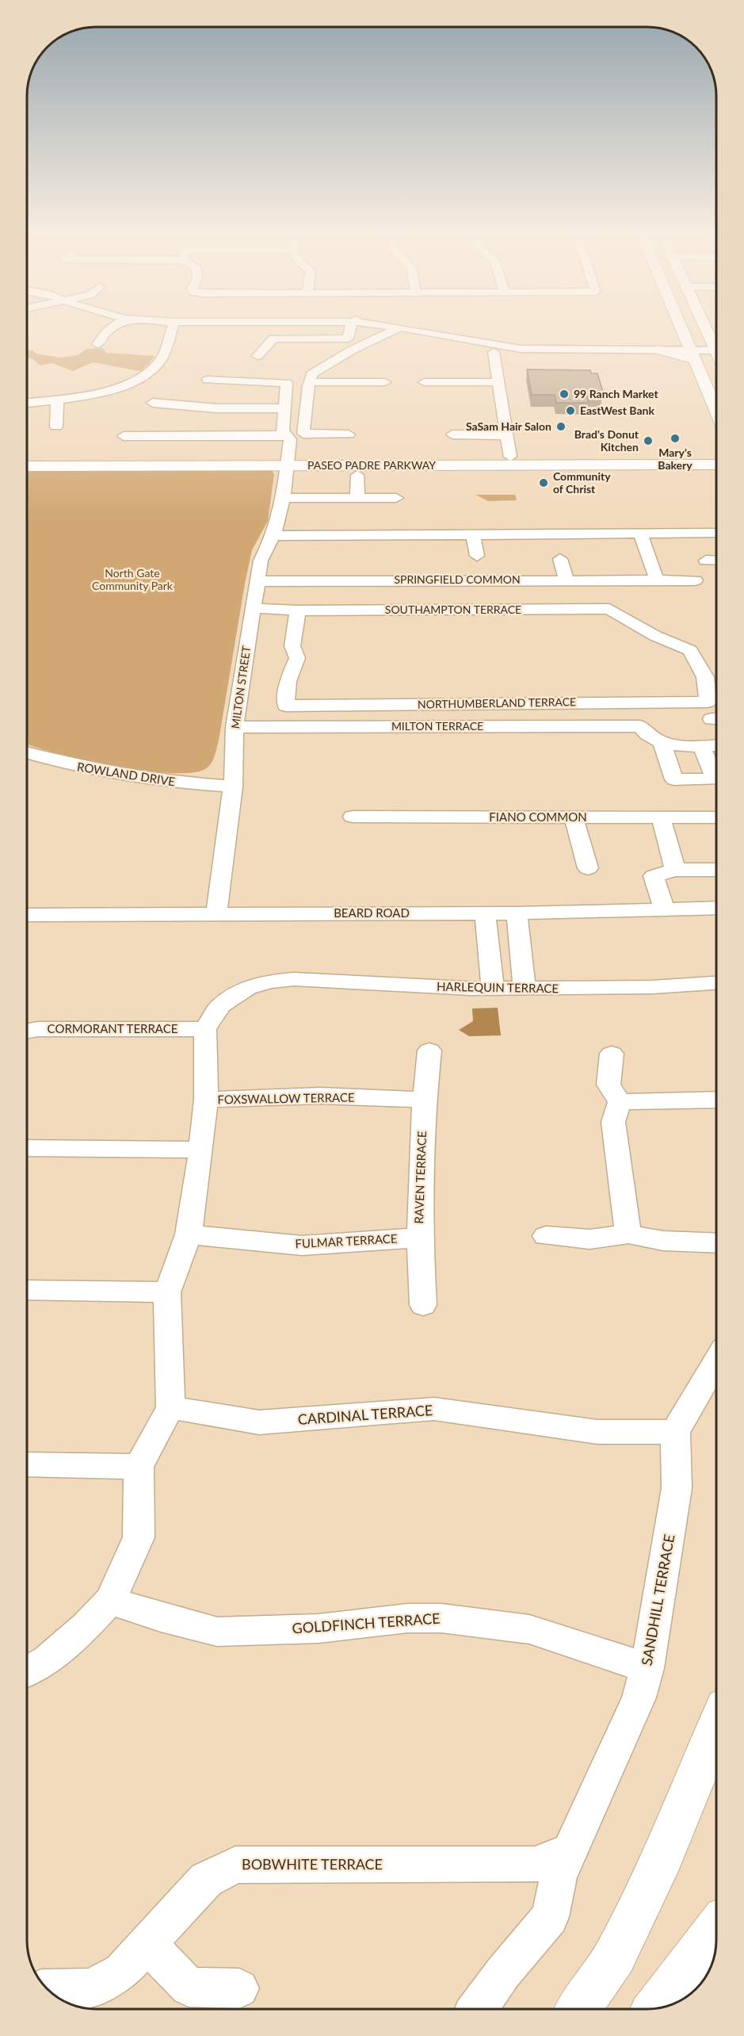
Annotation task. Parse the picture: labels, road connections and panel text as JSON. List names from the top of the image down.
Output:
{
  "streets": {
    "main road": ["PASEO PADRE PARKWAY"],
    "street": [
      "SPRINGFIELD COMMON",
      "SOUTHAMPTON TERRACE",
      "MILTON STREET",
      "NORTHUMBERLAND TERRACE",
      "MILTON TERRACE",
      "ROWLAND DRIVE",
      "FIANO COMMON",
      "BEARD ROAD",
      "HARLEQUIN TERRACE",
      "CORMORANT TERRACE",
      "FOXSWALLOW TERRACE",
      "RAVEN TERRACE",
      "FULMAR TERRACE",
      "CARDINAL TERRACE",
      "SANDHILL TERRACE",
      "GOLDFINCH TERRACE",
      "BOBWHITE TERRACE"
    ]
  },
  "crossings": [
    ["PASEO PADRE PARKWAY", "MILTON STREET"],
    ["SPRINGFIELD COMMON", "MILTON STREET"],
    ["SOUTHAMPTON TERRACE", "MILTON STREET"],
    ["SOUTHAMPTON TERRACE", "NORTHUMBERLAND TERRACE"],
    ["MILTON STREET", "MILTON TERRACE"],
    ["MILTON STREET", "ROWLAND DRIVE"],
    ["MILTON STREET", "BEARD ROAD"],
    ["HARLEQUIN TERRACE", "CORMORANT TERRACE"],
    ["FOXSWALLOW TERRACE", "RAVEN TERRACE"],
    ["RAVEN TERRACE", "FULMAR TERRACE"],
    ["CARDINAL TERRACE", "SANDHILL TERRACE"],
    ["SANDHILL TERRACE", "GOLDFINCH TERRACE"],
    ["SANDHILL TERRACE", "BOBWHITE TERRACE"]
  ],
  "parks": ["North Gate Community Park"],
  "places": [
    "99 Ranch Market",
    "EastWest Bank",
    "SaSam Hair Salon",
    "Mary's Bakery",
    "Brad's Donut Kitchen",
    "Community of Christ"
  ]
}
